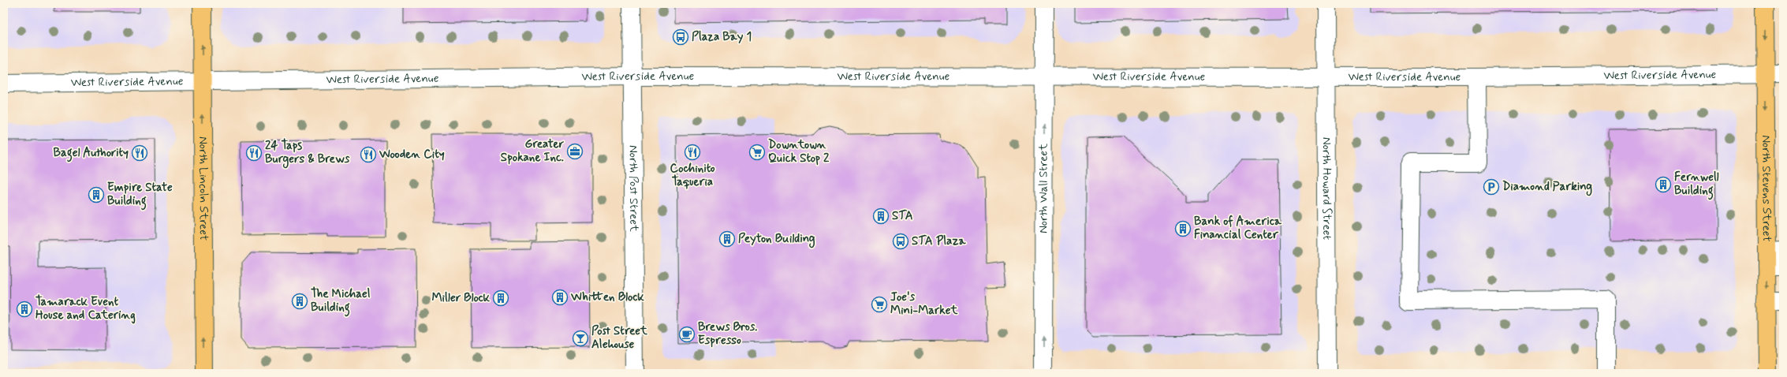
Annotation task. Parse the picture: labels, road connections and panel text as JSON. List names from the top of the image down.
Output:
{
  "streets": {
    "main road": ["North Lincoln Street", "North Stevens Street"],
    "street": [
      "West Riverside Avenue",
      "North Post Street",
      "North Wall Street",
      "North Howard Street"
    ]
  },
  "crossings": [
    ["West Riverside Avenue", "North Lincoln Street"],
    ["West Riverside Avenue", "North Post Street"],
    ["West Riverside Avenue", "North Wall Street"],
    ["West Riverside Avenue", "North Howard Street"],
    ["West Riverside Avenue", "North Stevens Street"]
  ],
  "one_way": ["North Lincoln Street", "North Wall Street", "North Stevens Street"],
  "places": {
    "bus stop": ["Plaza Bay 1", "STA Plaza"],
    "office": ["Greater Spokane Inc."],
    "restaurant": [
      "Cochinito Taqueria",
      "Bagel Authority",
      "24 Taps Burgers & Brews",
      "Wooden City"
    ],
    "supermarket": ["Downtown Quick Stop 2", "Joe's Mini-Market"],
    "building": [
      "Fernwell Building",
      "Empire State Building",
      "STA",
      "Bank of America Financial Center",
      "Peyton Building",
      "Whitten Block",
      "Miller Block",
      "The Michael Building",
      "Tamarack Event House and Catering"
    ],
    "parking": ["Diamond Parking"],
    "cafe": ["Brews Bros. Espresso"],
    "bar": ["Post Street Alehouse"]
  }
}
